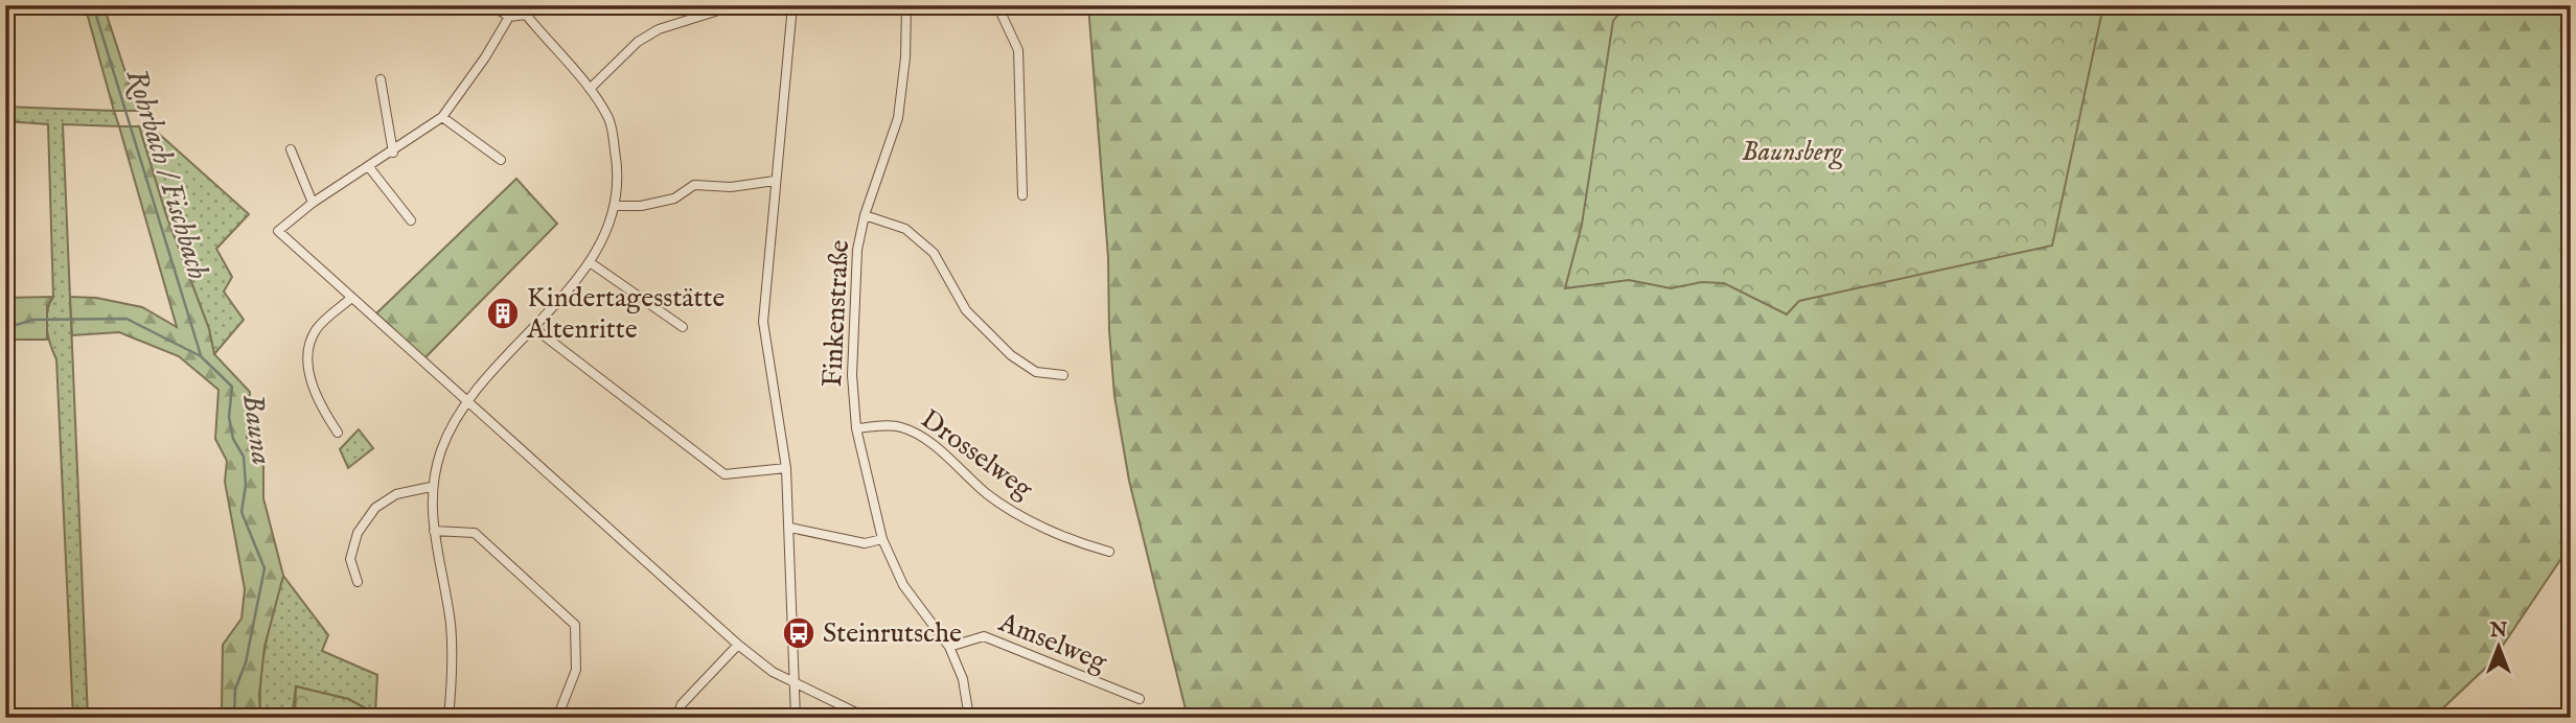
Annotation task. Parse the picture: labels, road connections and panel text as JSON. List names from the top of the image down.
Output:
{
  "streets": {
    "street": ["Finkenstraße", "Drosselweg", "Amselweg"]
  },
  "crossings": [
    ["Finkenstraße", "Drosselweg"],
    ["Finkenstraße", "Amselweg"]
  ],
  "water": ["Rohrbach / Fischbach", "Bauna"],
  "parks": ["Baunsberg"],
  "places": {
    "building": ["Kindertagesstätte Altenritte"],
    "bus stop": ["Steinrutsche"]
  },
  "north": "top"
}
